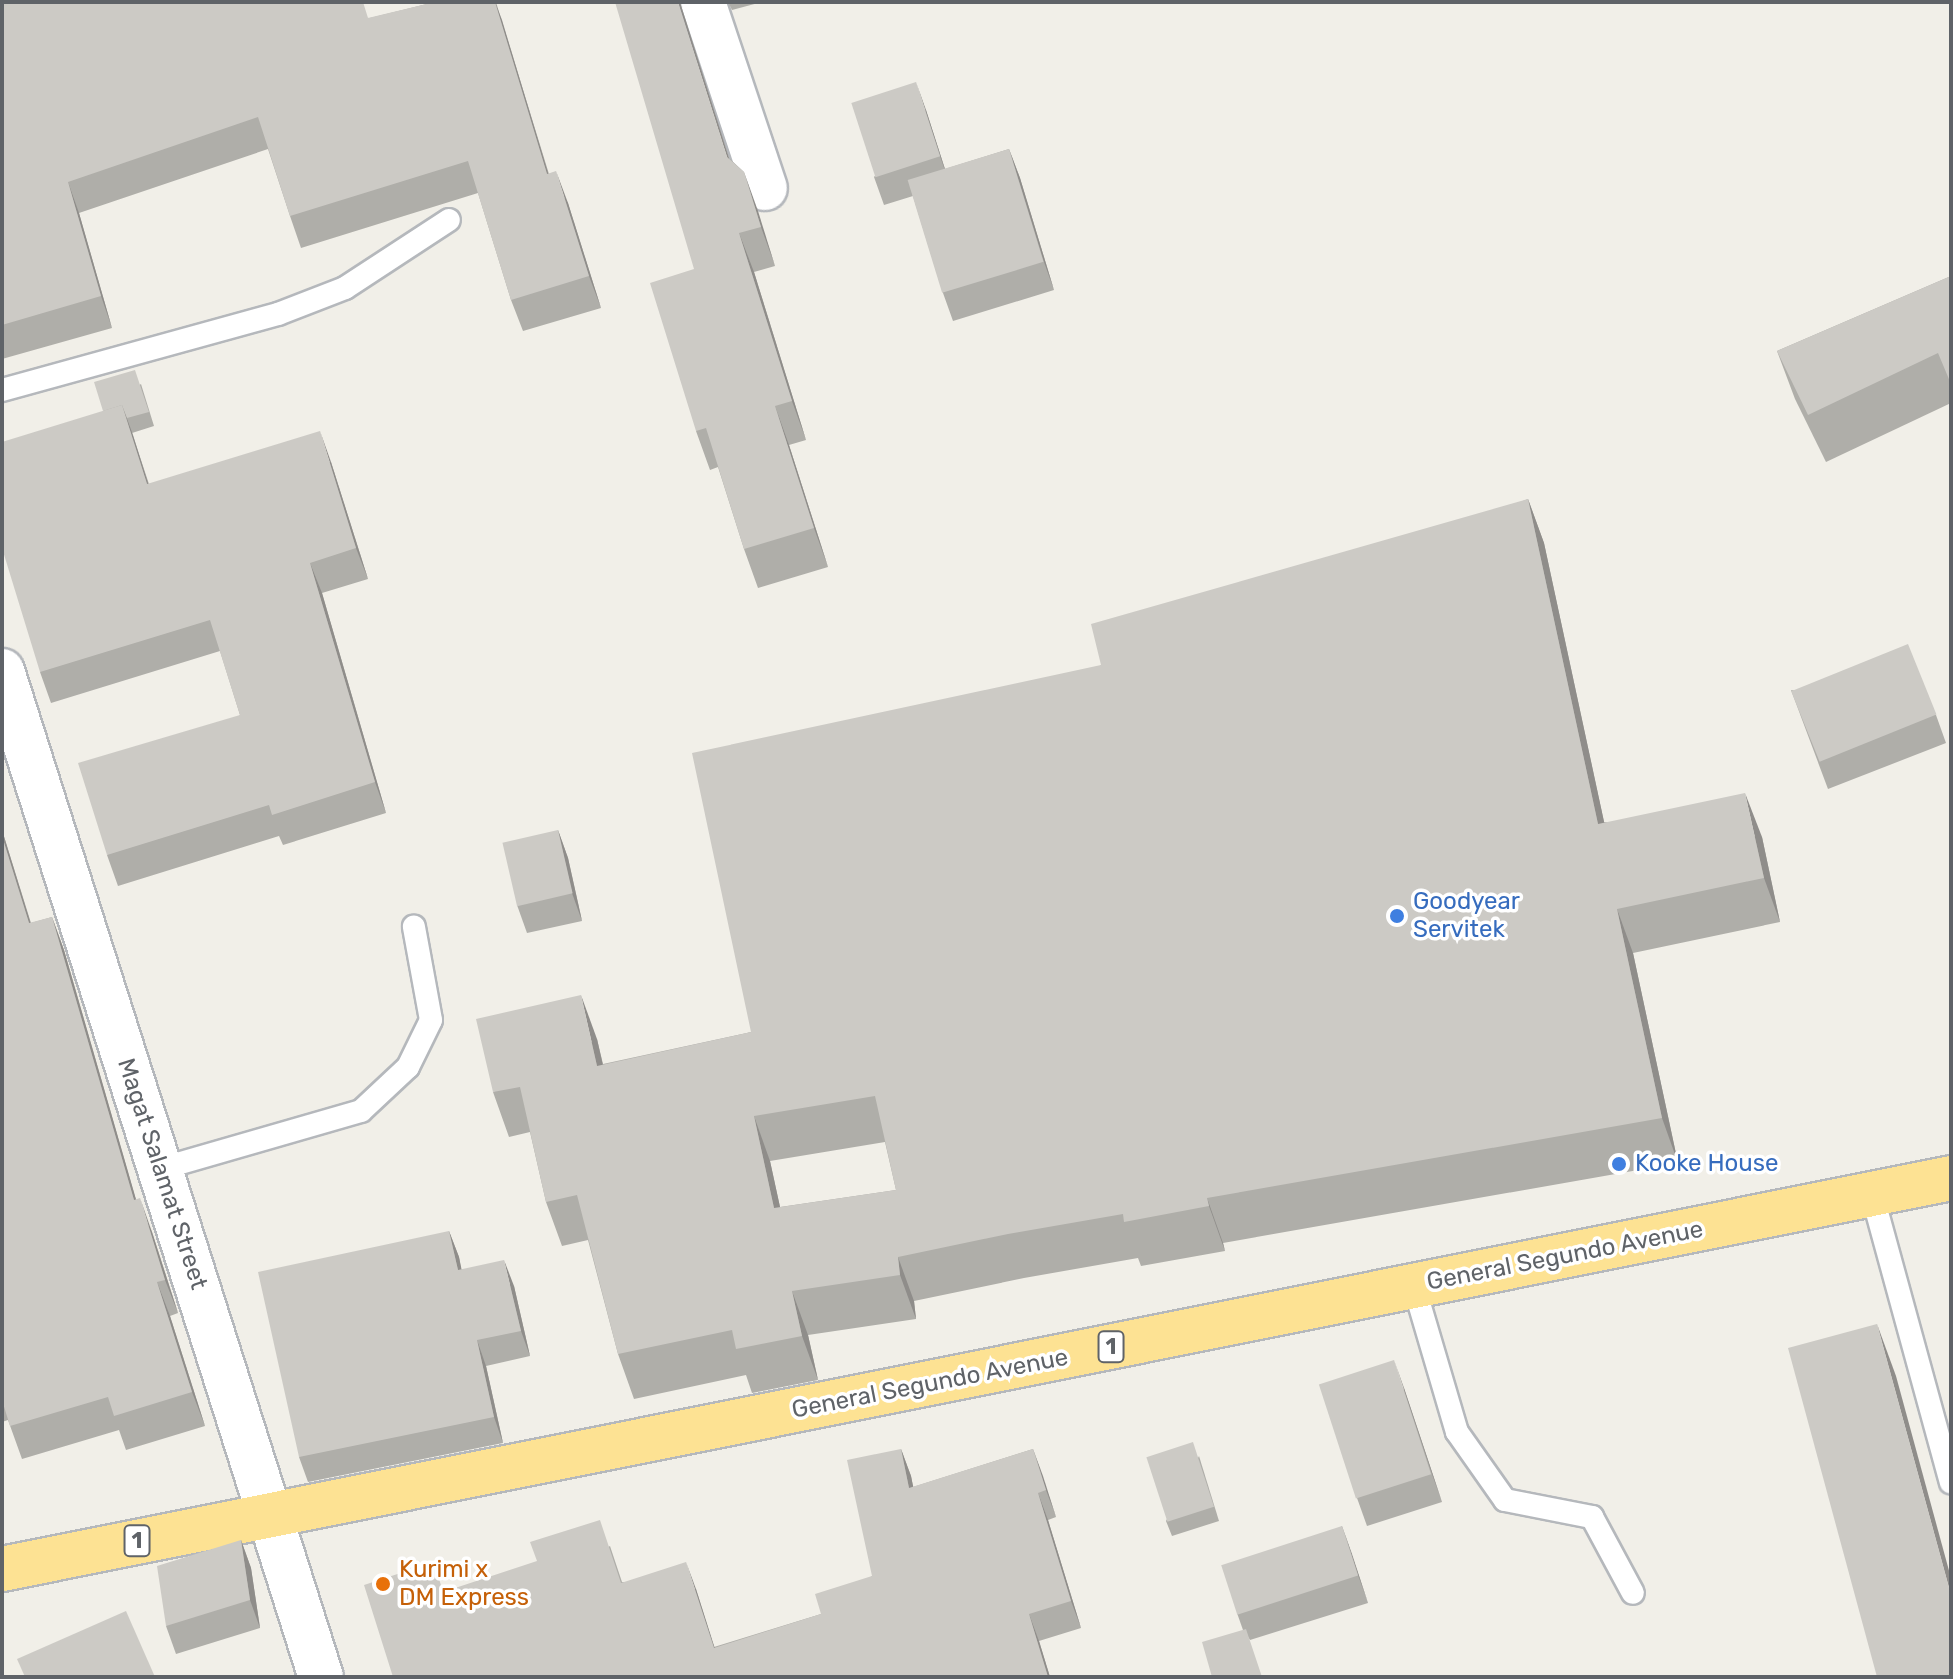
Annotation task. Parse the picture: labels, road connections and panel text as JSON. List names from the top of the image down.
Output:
{
  "streets": {
    "highway": ["General Segundo Avenue", "1"],
    "street": ["Magat Salamat Street"]
  },
  "crossings": [
    ["Magat Salamat Street", "General Segundo Avenue"]
  ],
  "places": ["Goodyear Servitek", "Kooke House", "Kurimi x DM Express"]
}
